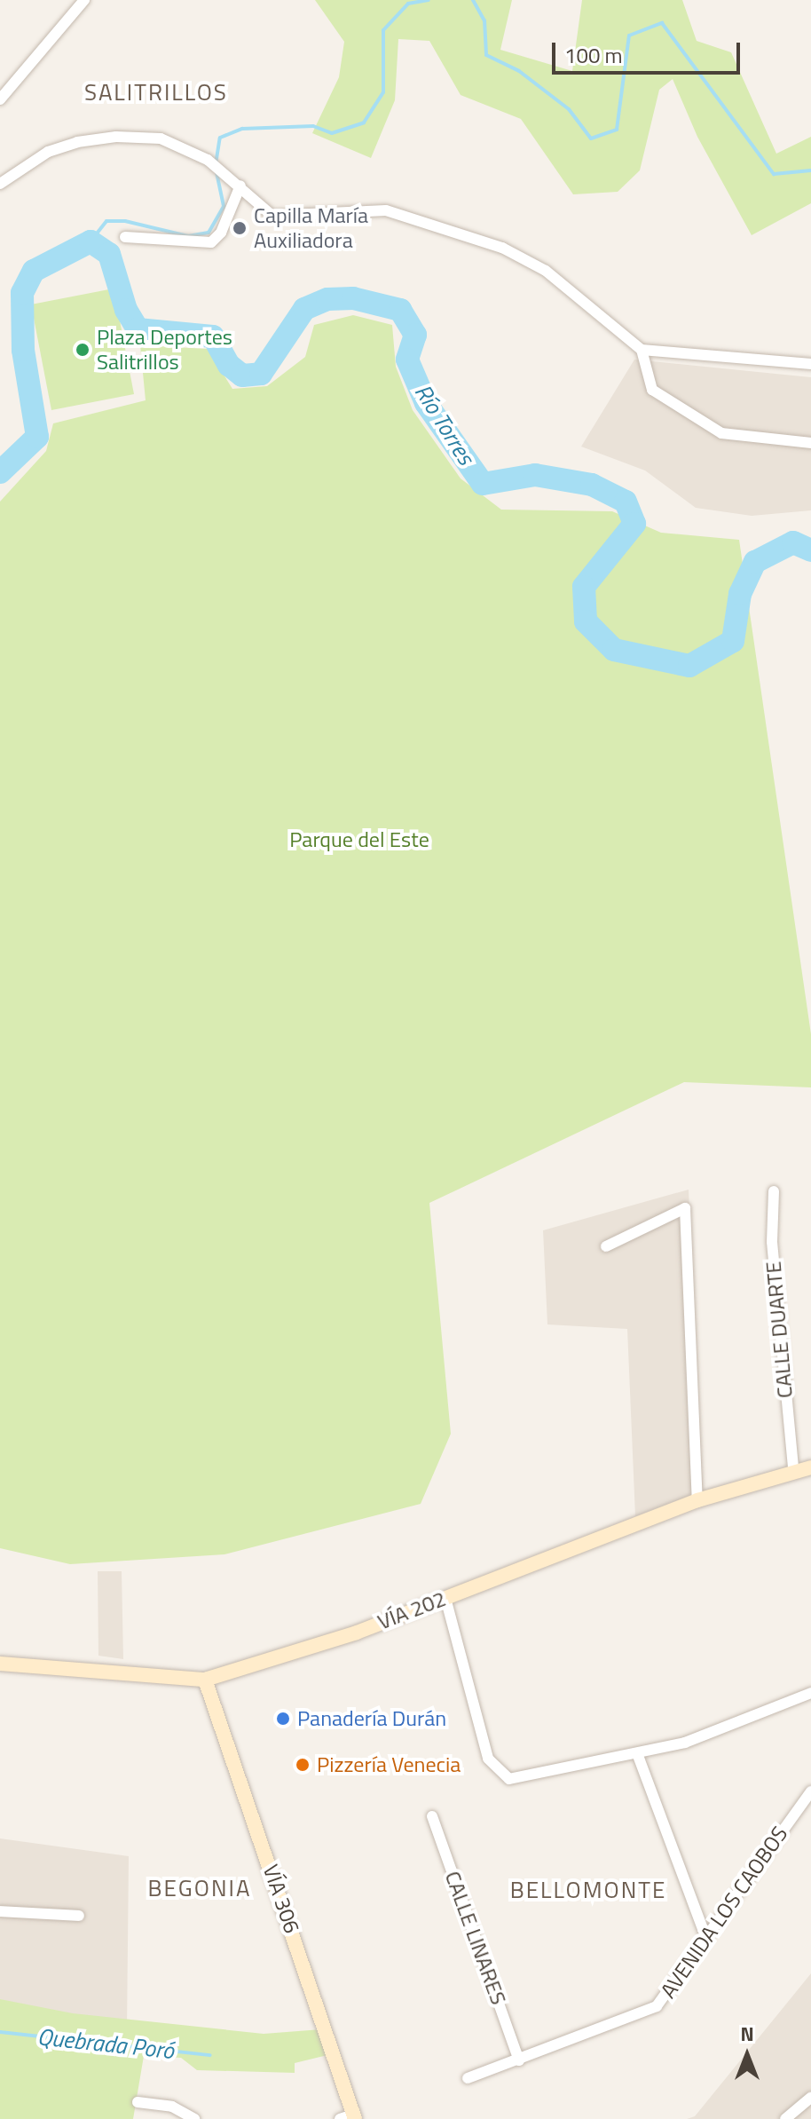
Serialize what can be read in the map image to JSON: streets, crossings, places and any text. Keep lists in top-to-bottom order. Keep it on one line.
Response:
{"streets":{"main road":["VÍA 202","VÍA 306"],"street":["CALLE DUARTE","AVENIDA LOS CAOBOS","CALLE LINARES"]},"crossings":[["CALLE DUARTE","VÍA 202"],["VÍA 202","VÍA 306"],["AVENIDA LOS CAOBOS","CALLE LINARES"]],"districts":["SALITRILLOS","BEGONIA","BELLOMONTE"],"water":["Río Torres","Quebrada Poró"],"parks":["Parque del Este"],"places":["Capilla María Auxiliadora","Plaza Deportes Salitrillos","Panadería Durán","Pizzería Venecia"],"scale_bar":"100 m","north":"top"}
